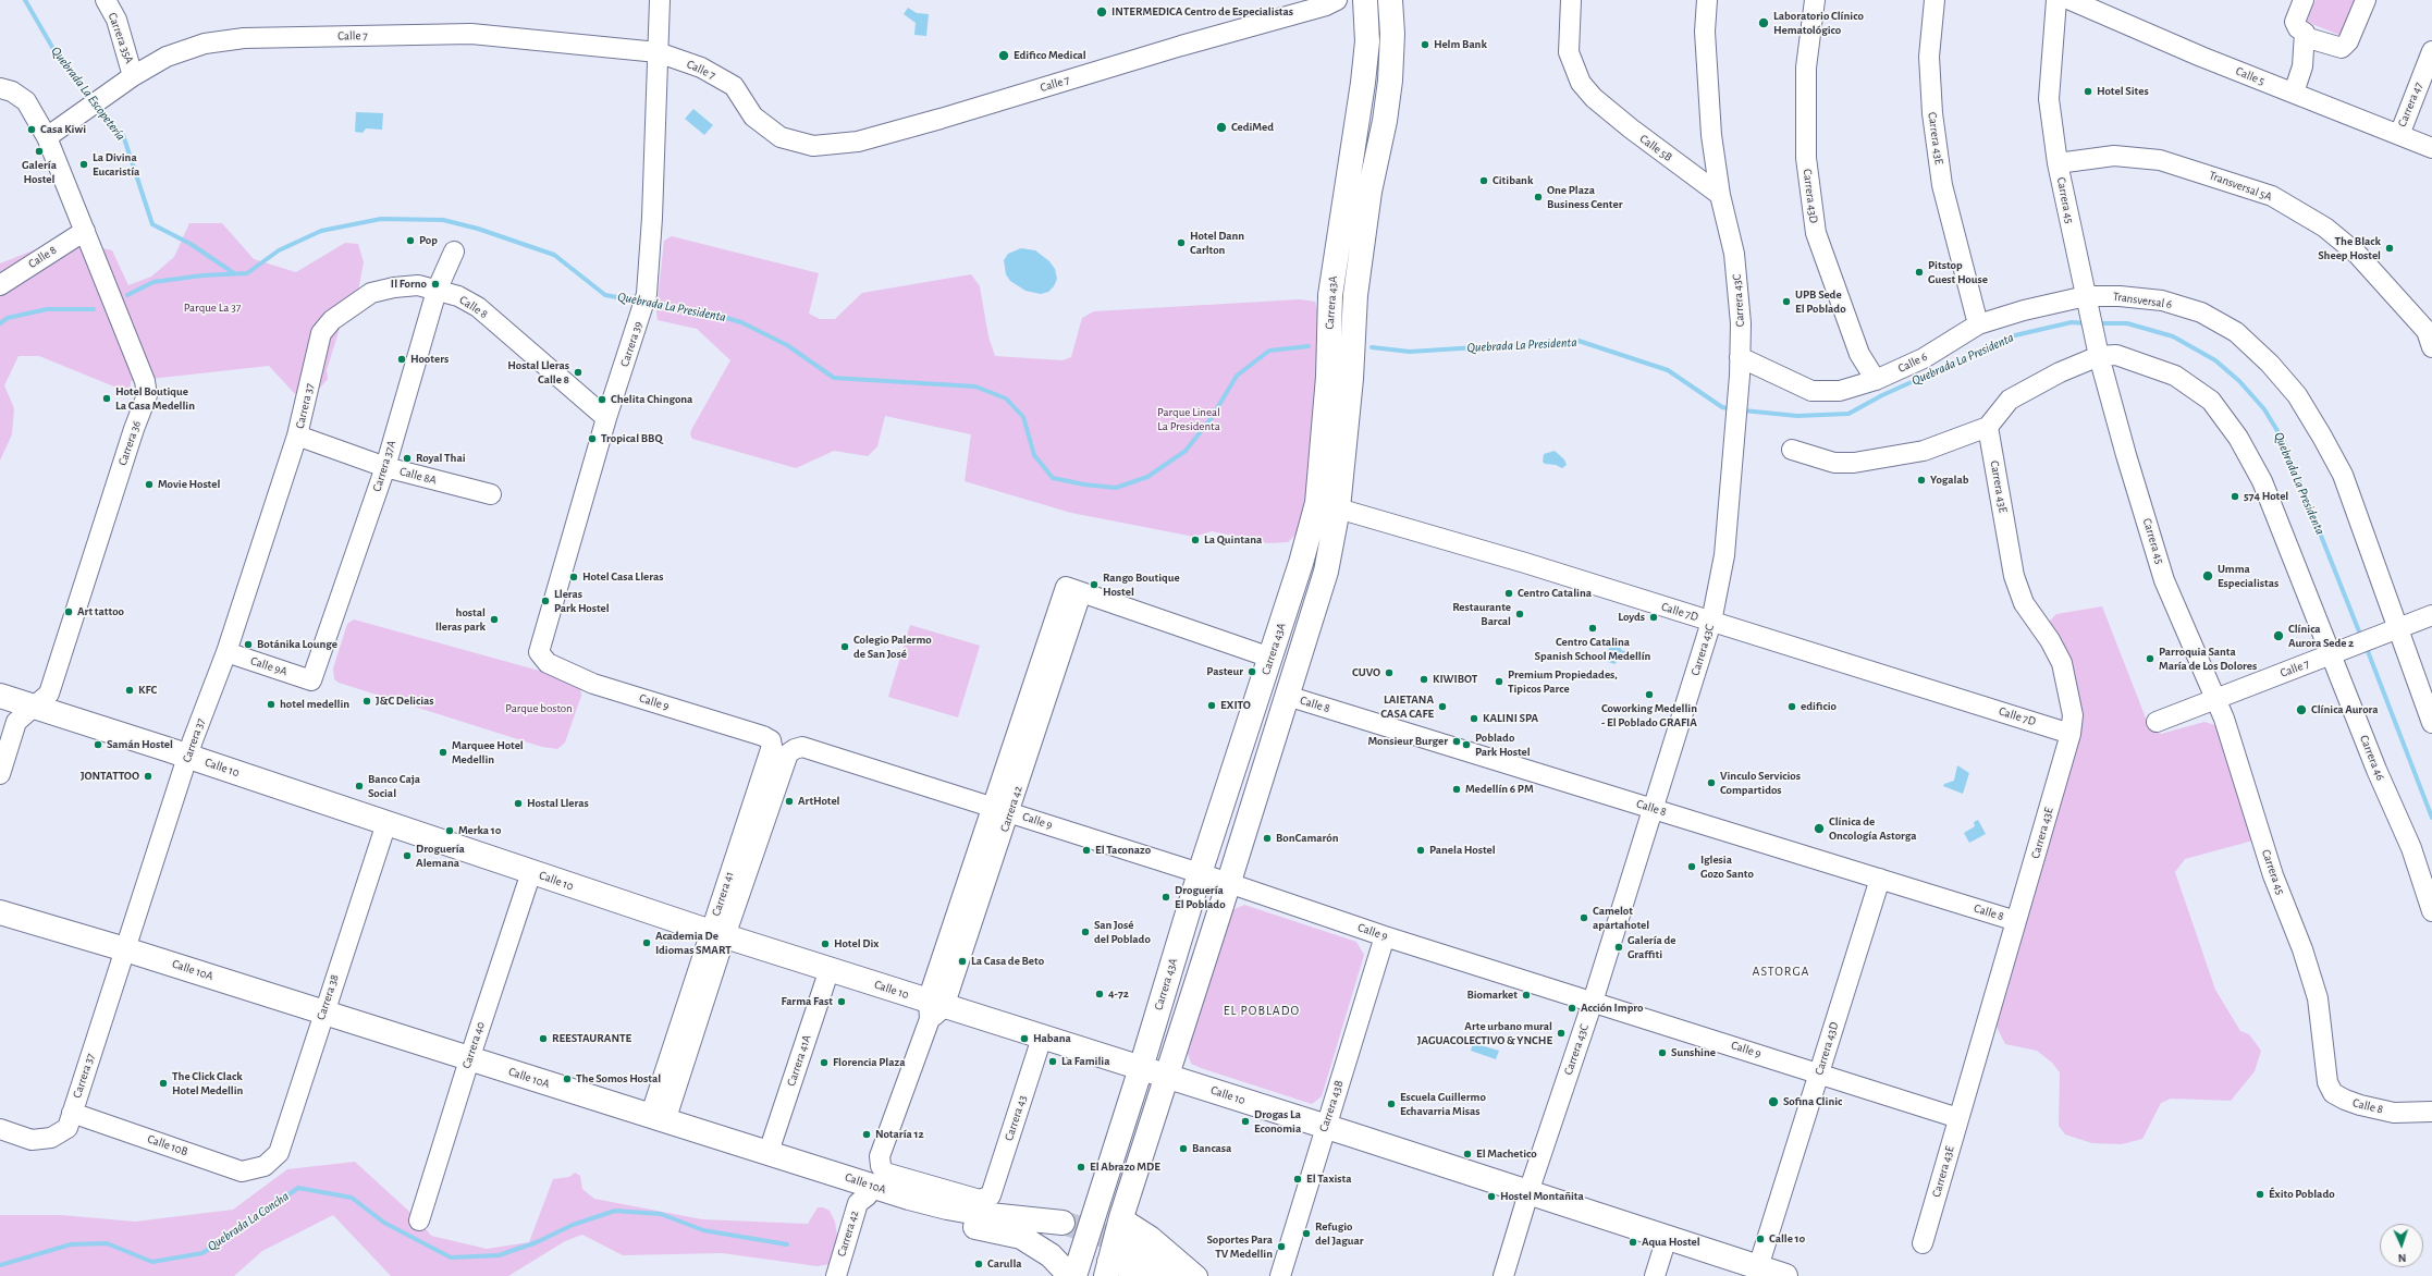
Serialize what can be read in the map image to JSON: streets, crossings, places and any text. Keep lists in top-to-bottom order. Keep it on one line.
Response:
{"streets":{"main road":["Carrera 43A","Calle 10","Calle 10A"],"street":["Calle 7","Carrera 35A","Calle 5","Carrera 47","Carrera 43E","Calle 5B","Transversal 5A","Carrera 43D","Carrera 45","Calle 8","Carrera 43C","Transversal 6","Carrera 39","Calle 6","Carrera 37","Carrera 36","Carrera 37A","Calle 8A","Calle 7D","Calle 9A","Calle 9","Carrera 46","Carrera 42","Carrera 41","Carrera 38","Carrera 40","Carrera 41A","Carrera 43B","Carrera 43","Calle 10B"]},"crossings":[["Calle 7","Carrera 35A"],["Calle 7","Carrera 45"],["Calle 7","Transversal 6"],["Calle 7","Carrera 39"],["Calle 7","Carrera 36"],["Calle 7","Carrera 46"],["Calle 5","Carrera 47"],["Carrera 43E","Calle 8"],["Carrera 43E","Calle 6"],["Carrera 43E","Calle 7D"],["Carrera 43E","Calle 9"],["Calle 5B","Carrera 43C"],["Transversal 5A","Carrera 45"],["Carrera 43D","Calle 8"],["Carrera 43D","Calle 6"],["Carrera 43D","Calle 9"],["Carrera 43D","Calle 10"],["Carrera 45","Calle 8"],["Carrera 45","Transversal 6"],["Carrera 45","Calle 6"],["Carrera 45","Carrera 46"],["Calle 8","Carrera 43C"],["Calle 8","Carrera 43A"],["Calle 8","Carrera 39"],["Calle 8","Carrera 37"],["Calle 8","Carrera 36"],["Calle 8","Carrera 37A"],["Carrera 43C","Calle 6"],["Carrera 43C","Calle 7D"],["Carrera 43C","Calle 9"],["Carrera 43C","Calle 10"],["Transversal 6","Calle 6"],["Carrera 43A","Calle 7D"],["Carrera 43A","Calle 9"],["Carrera 43A","Calle 10"],["Carrera 43A","Carrera 42"],["Carrera 39","Calle 9"],["Carrera 37","Calle 8A"],["Carrera 37","Calle 9A"],["Carrera 37","Calle 10"],["Carrera 37","Calle 10A"],["Carrera 37","Calle 10B"],["Carrera 36","Calle 10"],["Carrera 37A","Calle 8A"],["Carrera 37A","Calle 9A"],["Calle 9","Carrera 42"],["Calle 9","Carrera 41"],["Calle 9","Carrera 43B"],["Calle 10","Carrera 42"],["Calle 10","Carrera 41"],["Calle 10","Carrera 38"],["Calle 10","Carrera 40"],["Calle 10","Carrera 41A"],["Calle 10","Carrera 43B"],["Calle 10","Carrera 43"],["Carrera 42","Calle 10A"],["Carrera 41","Calle 10A"],["Calle 10A","Carrera 38"],["Calle 10A","Carrera 40"],["Calle 10A","Carrera 41A"],["Calle 10A","Carrera 43"],["Carrera 38","Calle 10B"]],"districts":["ASTORGA","EL POBLADO"],"water":["Quebrada La Escopetería","Quebrada La Presidenta","Quebrada La Concha"],"parks":["Parque La 37","Parque Lineal La Presidenta","Parque boston"],"places":["INTERMEDICA Centro de Especialistas","Laboratorio Clínico Hematológico","Helm Bank","Edifico Medical","Hotel Sites","CediMed","Casa Kiwi","Galería Hostel","La Divina Eucaristía","Citibank","One Plaza Business Center","Pop","Hotel Dann Carlton","The Black Sheep Hostel","Pitstop Guest House","Il Forno","UPB Sede El Poblado","Hooters","Hostal Lleras Calle 8","Hotel Boutique La Casa Medellin","Chelita Chingona","Tropical BBQ","Royal Thai","Yogalab","Movie Hostel","574 Hotel","La Quintana","Umma Especialistas","Hotel Casa Lleras","Rango Boutique Hostel","Centro Catalina","Lleras Park Hostel","Art tattoo","Restaurante Barcal","Loyds","hostal lleras park","Centro Catalina Spanish School Medellín","Clínica Aurora Sede 2","Botánika Lounge","Colegio Palermo de San José","Parroquia Santa María de Los Dolores","Pasteur","CUVO","KIWIBOT","Premium Propiedades, Tipicos Parce","KFC","Coworking Medellin - El Poblado GRAFIA","J&C Delicias","hotel medellin","EXITO","LAIETANA CASA CAFE","edificio","Clínica Aurora","KALINI SPA","Monsieur Burger","Samán Hostel","Poblado Park Hostel","Marquee Hotel Medellin","JONTATTOO","Vinculo Servicios Compartidos","Banco Caja Social","Medellín 6 PM","ArtHotel","Hostal Lleras","Clínica de Oncología Astorga","Merka 10","BonCamarón","El Taconazo","Panela Hostel","Droguería Alemana","Iglesia Gozo Santo","Droguería El Poblado","Camelot apartahotel","San José del Poblado","Academia De Idiomas SMART","Hotel Dix","Galería de Graffiti","La Casa de Beto","4-72","Biomarket","Farma Fast","Acción Impro","Arte urbano mural JAGUACOLECTIVO & YNCHE","REESTAURANTE","Habana","Sunshine","La Familia","Florencia Plaza","The Somos Hostal","The Click Clack Hotel Medellin","Sofina Clinic","Escuela Guillermo Echavarria Misas","Drogas La Economia","Notaría 12","Bancasa","El Machetico","El Abrazo MDE","El Taxista","Éxito Poblado","Hostel Montañita","Refugio del Jaguar","Calle 10","Aqua Hostel","Soportes Para TV Medellin","Carulla"],"north":"bottom"}
